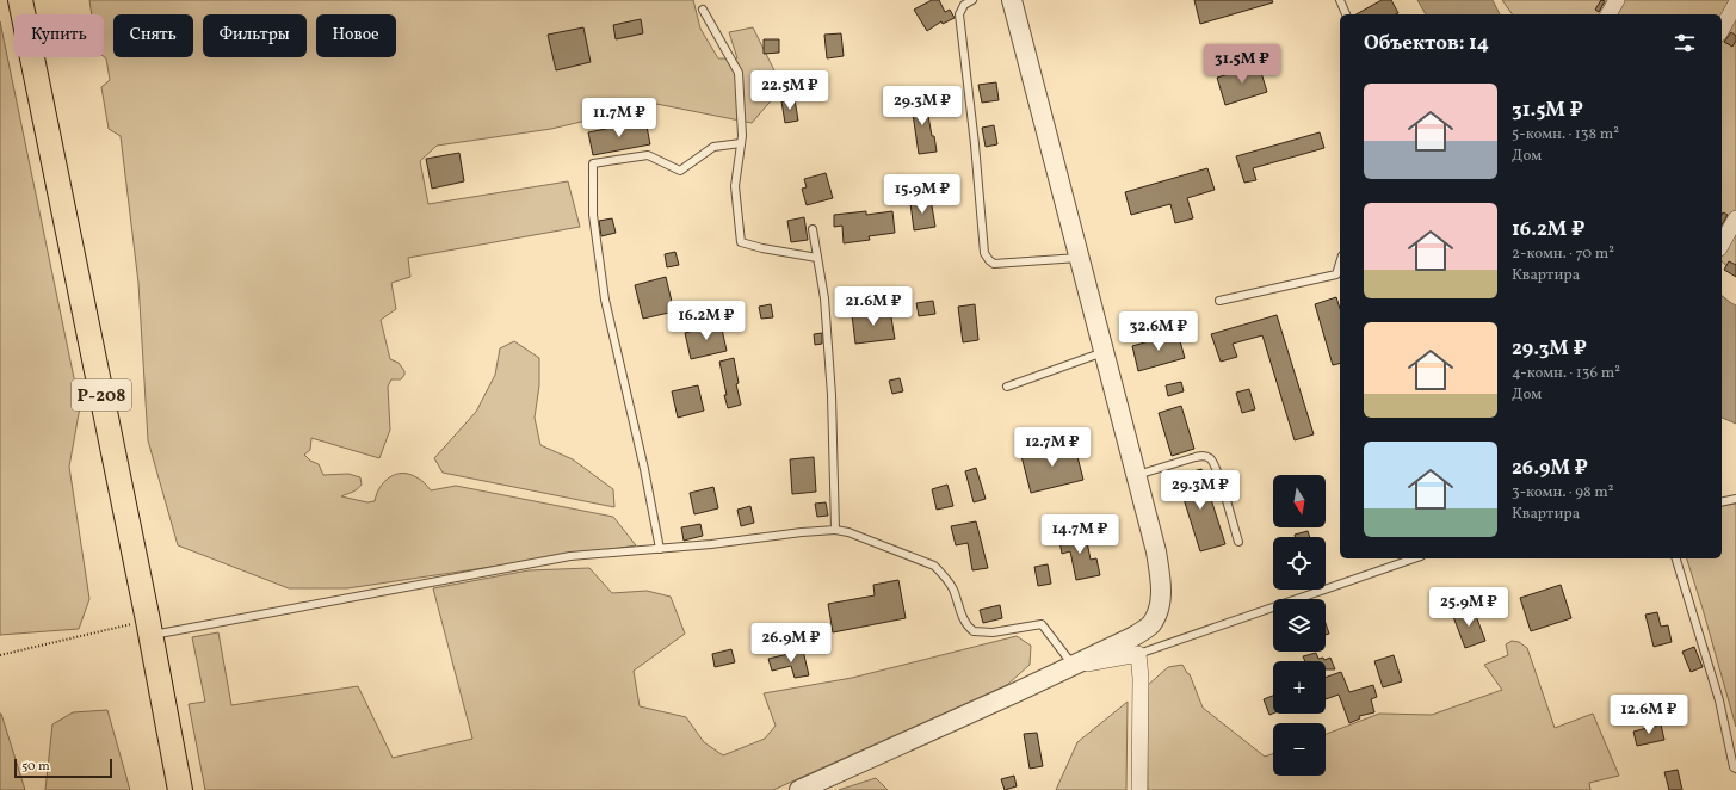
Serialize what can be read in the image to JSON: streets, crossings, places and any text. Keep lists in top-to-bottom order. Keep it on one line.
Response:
{"streets":{"main road":["Р-208"]},"scale_bar":"50 m","north":"bottom","page":{"chip":["Купить","Снять","Фильтры","Новое"],"heading":"Объектов: 14","price":["31.5M ₽","22.5M ₽","29.3M ₽","11.7M ₽","15.9M ₽","21.6M ₽","16.2M ₽","32.6M ₽","12.7M ₽","29.3M ₽","14.7M ₽","25.9M ₽","26.9M ₽","12.6M ₽"],"list":[{"name":"31.5M ₽","note":"5-комн. · 138 m² · Дом"},{"name":"16.2M ₽","note":"2-комн. · 70 m² · Квартира"},{"name":"29.3M ₽","note":"4-комн. · 136 m² · Дом"},{"name":"26.9M ₽","note":"3-комн. · 98 m² · Квартира"}],"map_buttons":["+","−"],"scale":"50 m"}}
